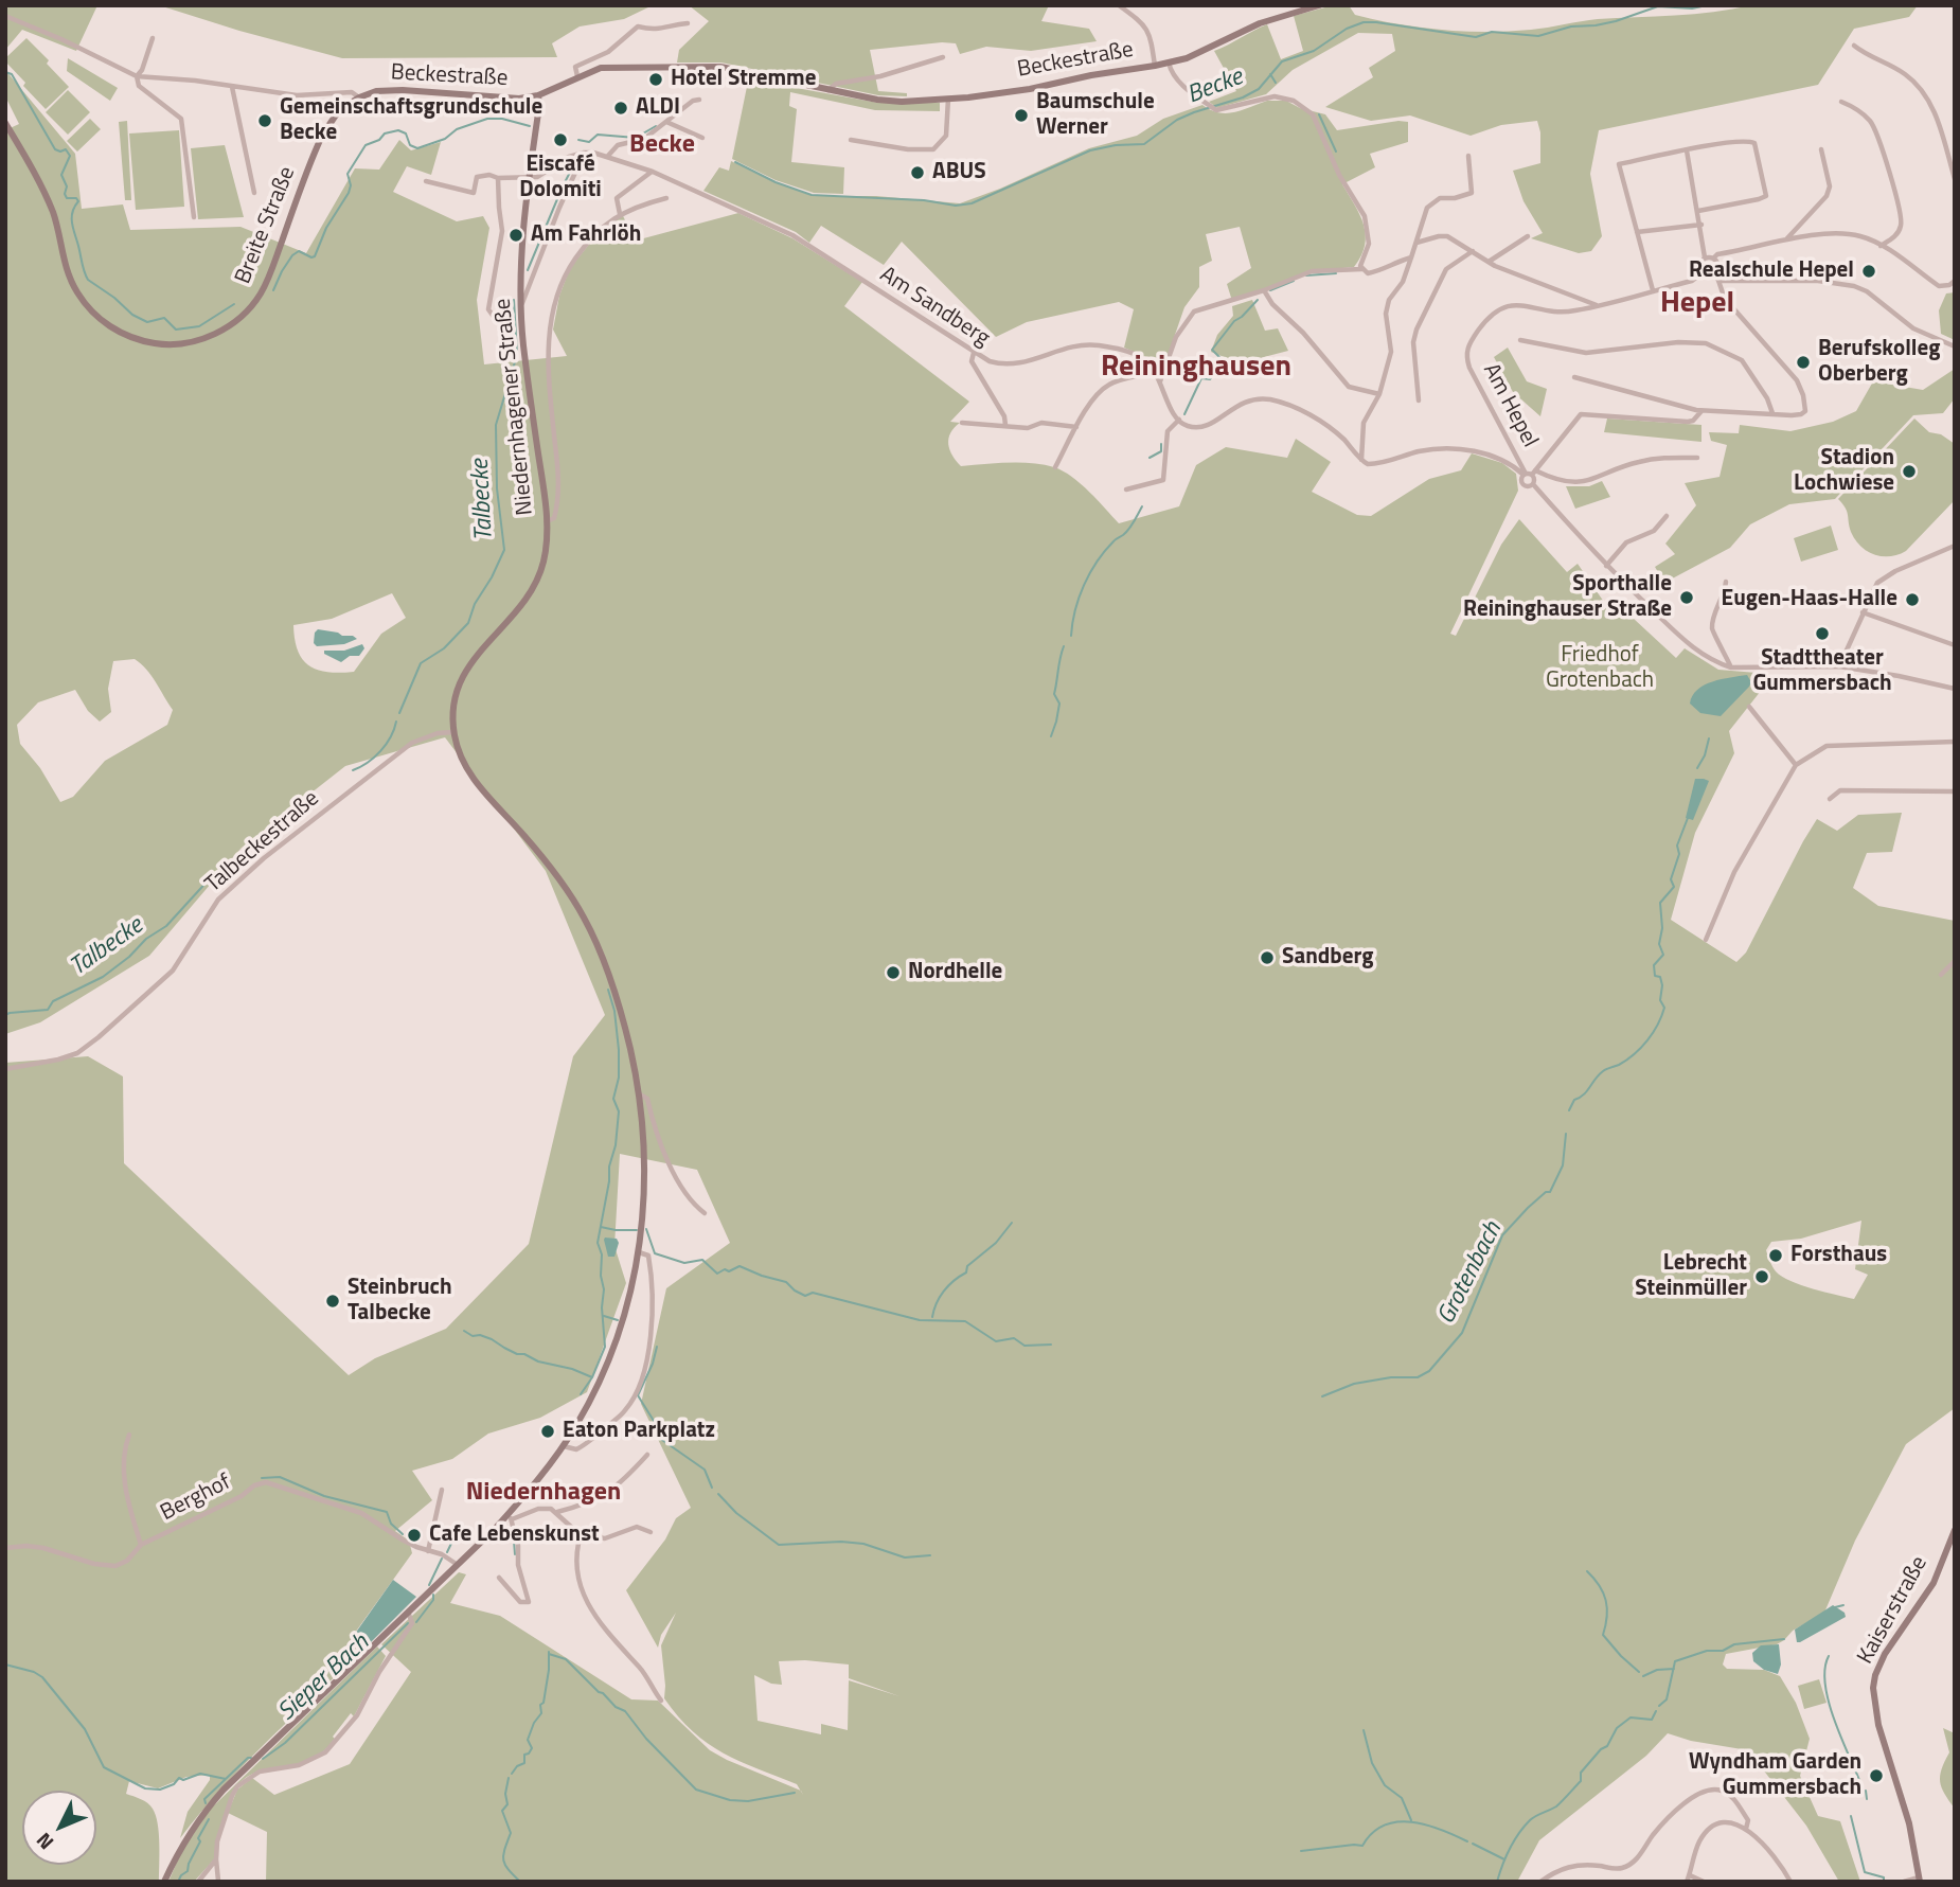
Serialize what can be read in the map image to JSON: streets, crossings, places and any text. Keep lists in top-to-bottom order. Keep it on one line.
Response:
{"streets":{"main road":["Beckestraße","Breite Straße","Niedernhagener Straße","Kaiserstraße"],"street":["Am Sandberg","Am Hepel","Talbeckestraße","Berghof"]},"crossings":[["Beckestraße","Breite Straße"],["Beckestraße","Niedernhagener Straße"],["Niedernhagener Straße","Talbeckestraße"]],"districts":["Becke","Hepel","Reininghausen","Niedernhagen"],"water":["Becke","Talbecke","Grotenbach","Sieper Bach"],"parks":["Friedhof Grotenbach"],"places":["Hotel Stremme","ALDI","Baumschule Werner","Gemeinschaftsgrundschule Becke","Eiscafé Dolomiti","ABUS","Am Fahrlöh","Realschule Hepel","Berufskolleg Oberberg","Stadion Lochwiese","Sporthalle Reininghauser Straße","Eugen-Haas-Halle","Stadttheater Gummersbach","Sandberg","Nordhelle","Forsthaus","Lebrecht Steinmüller","Steinbruch Talbecke","Eaton Parkplatz","Cafe Lebenskunst","Wyndham Garden Gummersbach"],"north":"bottom left"}
